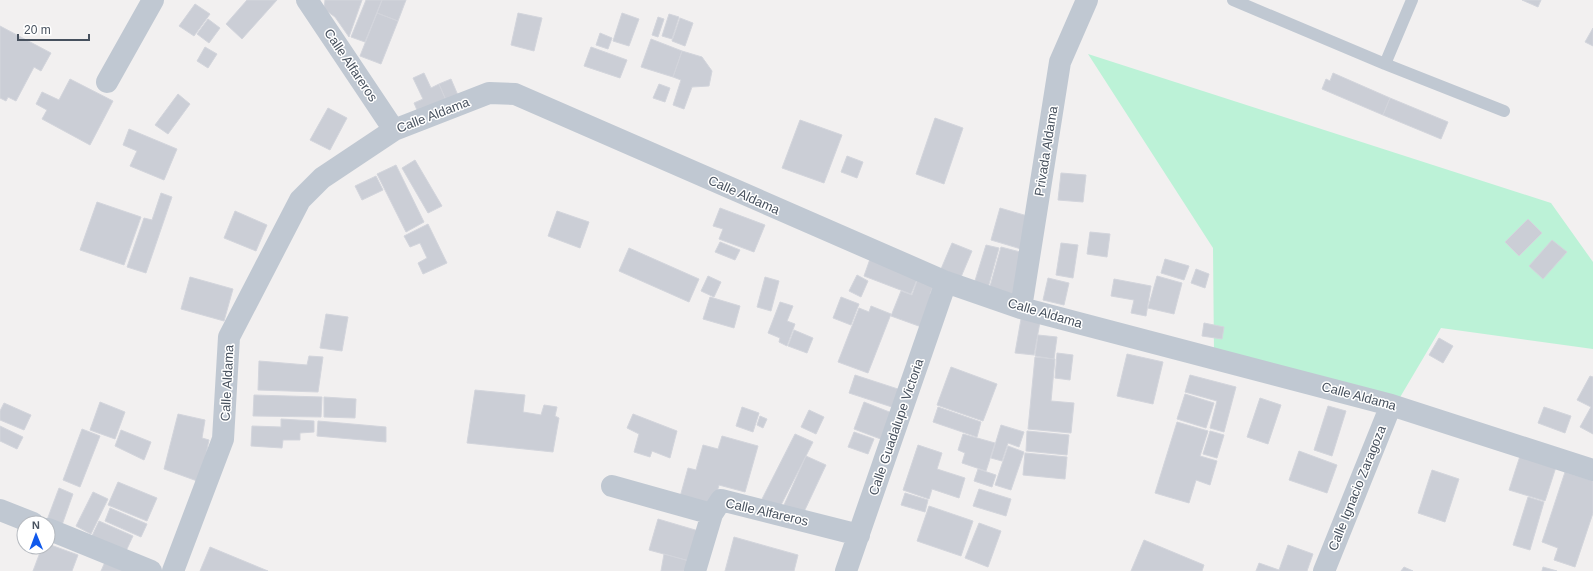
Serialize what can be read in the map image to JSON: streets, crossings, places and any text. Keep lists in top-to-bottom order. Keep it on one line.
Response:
{"streets":{"street":["Calle Alfareros","Calle Aldama","Privada Aldama","Calle Guadalupe Victoria","Calle Ignacio Zaragoza"]},"crossings":[["Calle Alfareros","Calle Aldama"],["Calle Alfareros","Calle Guadalupe Victoria"],["Calle Aldama","Privada Aldama"],["Calle Aldama","Calle Guadalupe Victoria"],["Calle Aldama","Calle Ignacio Zaragoza"]],"scale_bar":"20 m","north":"top"}
